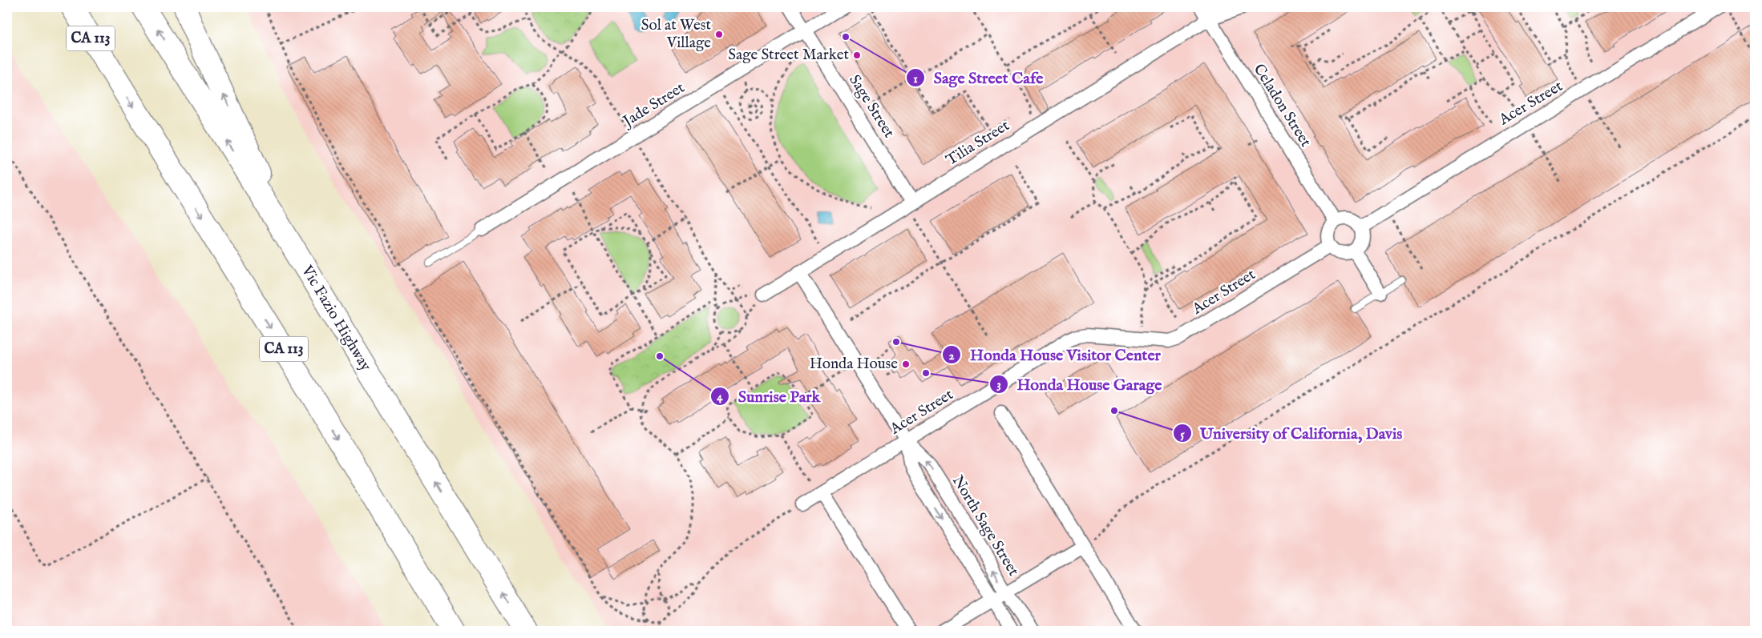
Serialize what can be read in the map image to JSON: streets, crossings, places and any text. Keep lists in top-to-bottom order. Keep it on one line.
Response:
{"streets":{"highway":["CA 113","Vic Fazio Highway"],"street":["Acer Street","Jade Street","Celadon Street","Sage Street","Tilia Street","North Sage Street"]},"crossings":[["Acer Street","Celadon Street"],["Acer Street","North Sage Street"],["Jade Street","Sage Street"],["Celadon Street","Tilia Street"],["Sage Street","Tilia Street"],["Tilia Street","North Sage Street"]],"places":["Sol at West Village","Sage Street Cafe","Sage Street Market","Honda House Visitor Center","Sunrise Park","Honda House","Honda House Garage","University of California, Davis"]}
